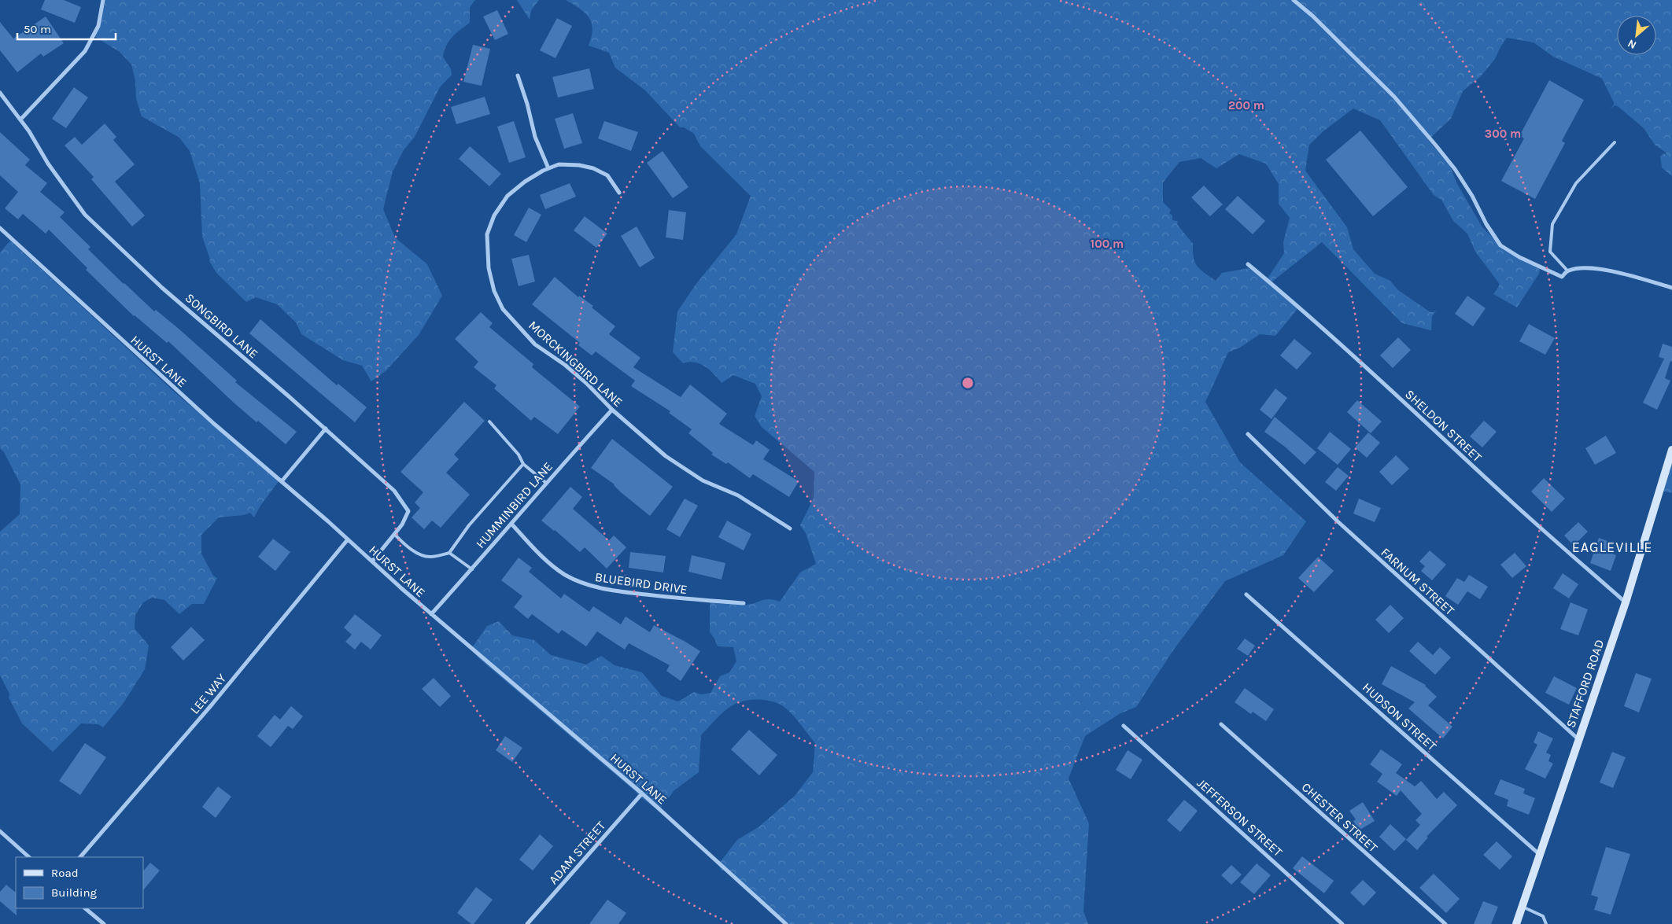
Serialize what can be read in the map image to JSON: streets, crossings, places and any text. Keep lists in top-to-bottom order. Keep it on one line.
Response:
{"streets":{"main road":["STAFFORD ROAD"],"street":["SONGBIRD LANE","HURST LANE","MORCKINGBIRD LANE","SHELDON STREET","HUMMINBIRD LANE","FARNUM STREET","BLUEBIRD DRIVE","LEE WAY","HUDSON STREET","JEFFERSON STREET","CHESTER STREET","ADAM STREET"]},"crossings":[["SONGBIRD LANE","HURST LANE"],["HURST LANE","HUMMINBIRD LANE"],["HURST LANE","LEE WAY"],["HURST LANE","ADAM STREET"],["MORCKINGBIRD LANE","HUMMINBIRD LANE"],["SHELDON STREET","STAFFORD ROAD"],["HUMMINBIRD LANE","BLUEBIRD DRIVE"],["FARNUM STREET","STAFFORD ROAD"],["STAFFORD ROAD","HUDSON STREET"]],"districts":["EAGLEVILLE"],"legend":["Road","Building"],"scale_bar":"50 m","north":"bottom left","rings":["200 m","300 m","100 m"]}
